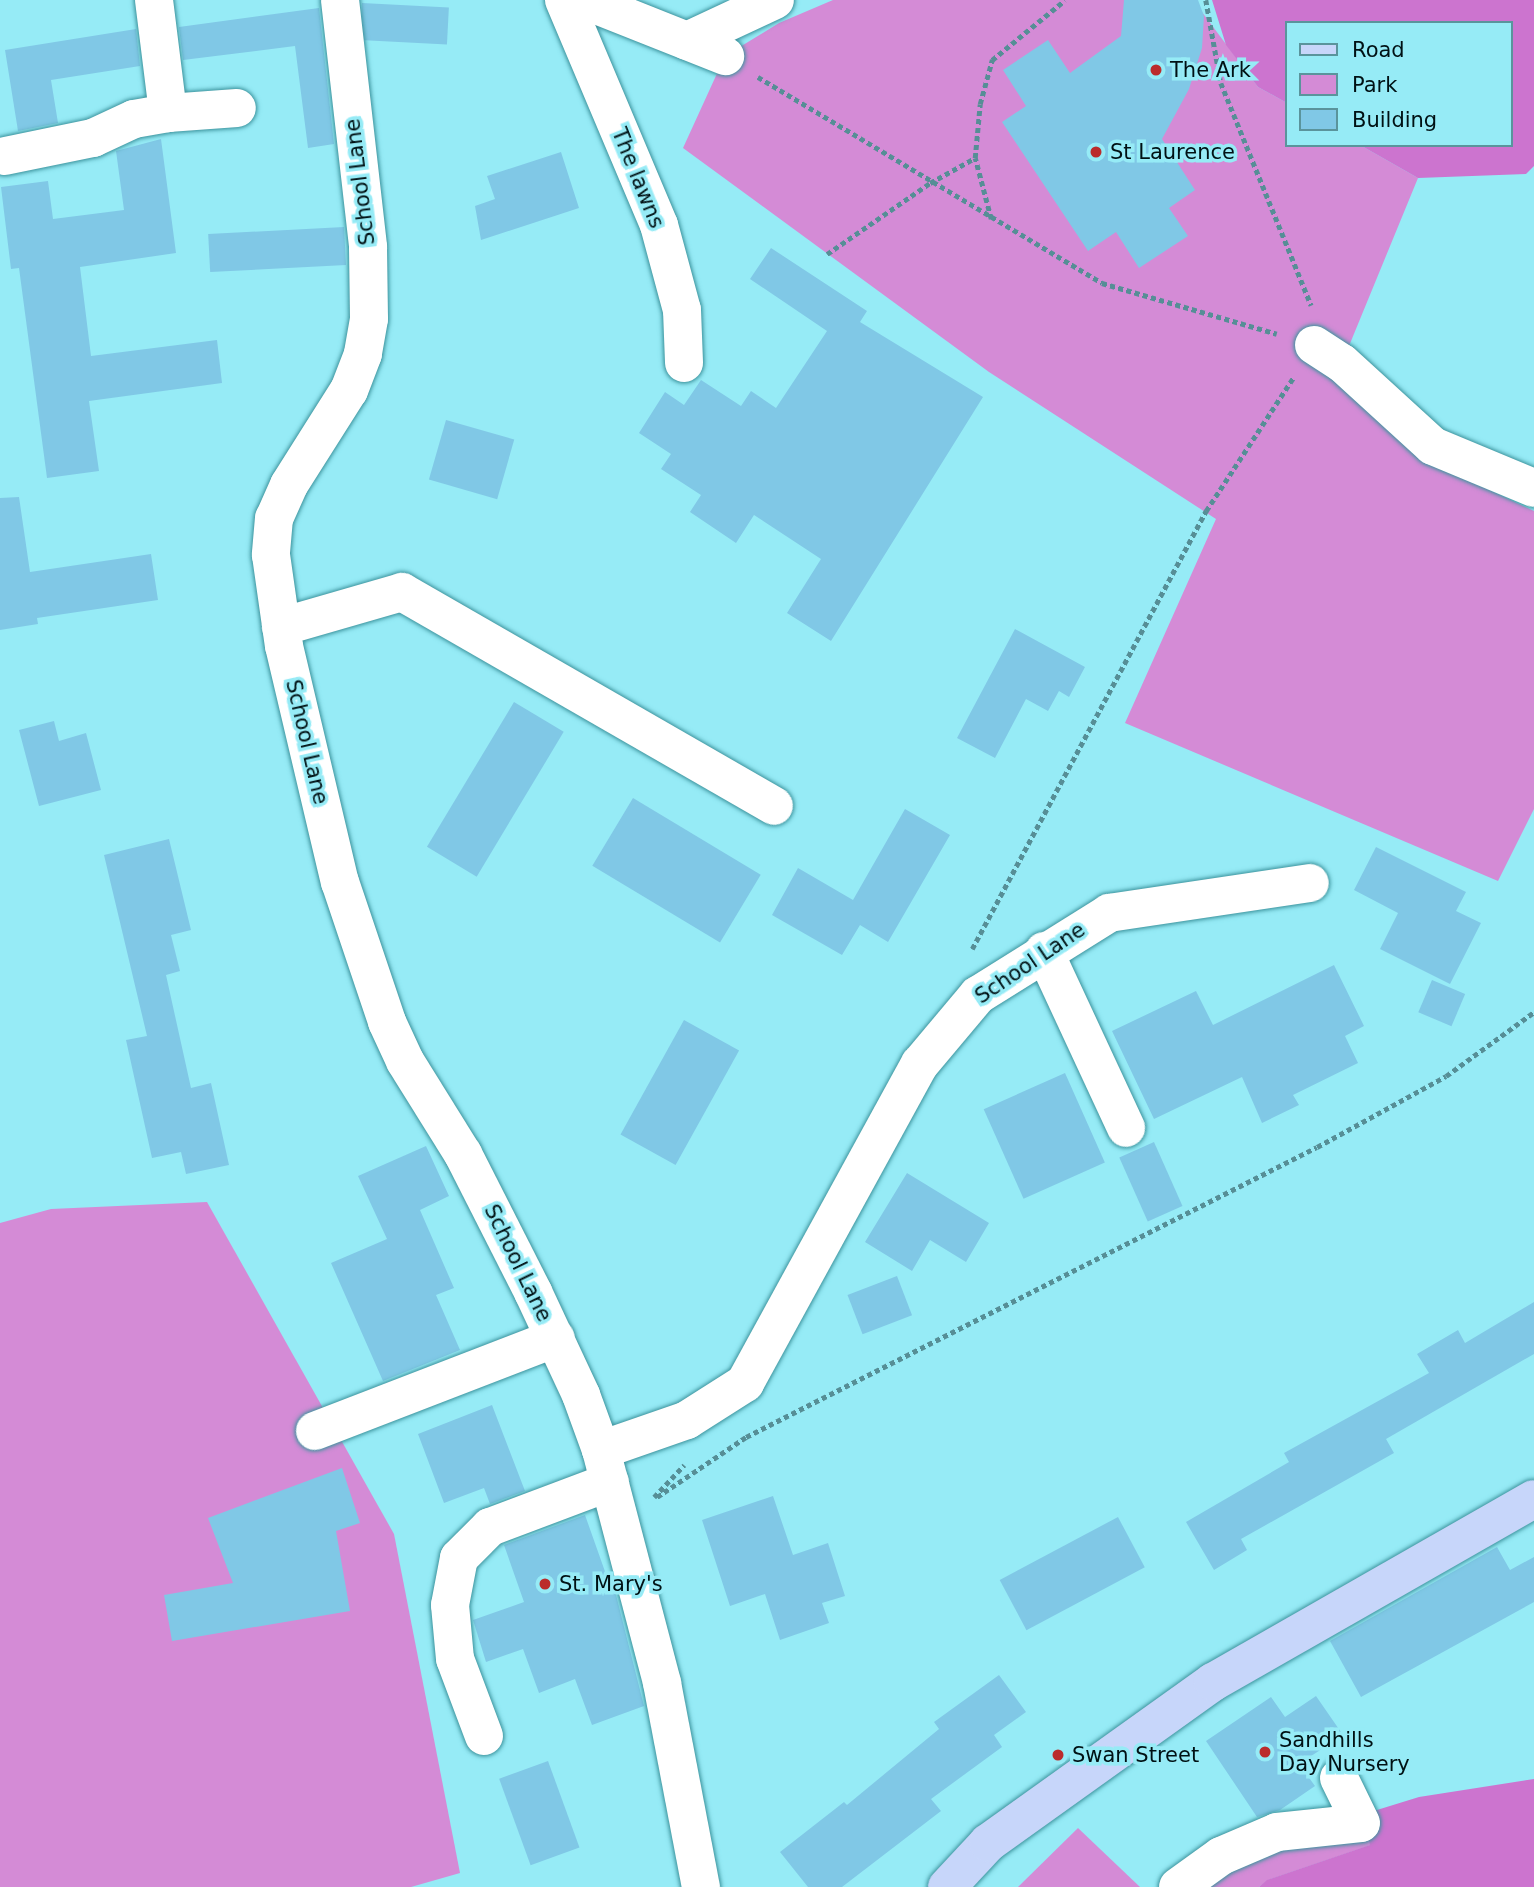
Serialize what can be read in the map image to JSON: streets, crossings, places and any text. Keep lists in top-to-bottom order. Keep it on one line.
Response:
{"streets":{"street":["The lawns","School Lane"]},"places":["The Ark","St Laurence","St. Mary's","Sandhills Day Nursery","Swan Street"],"legend":["Road","Park","Building"]}
